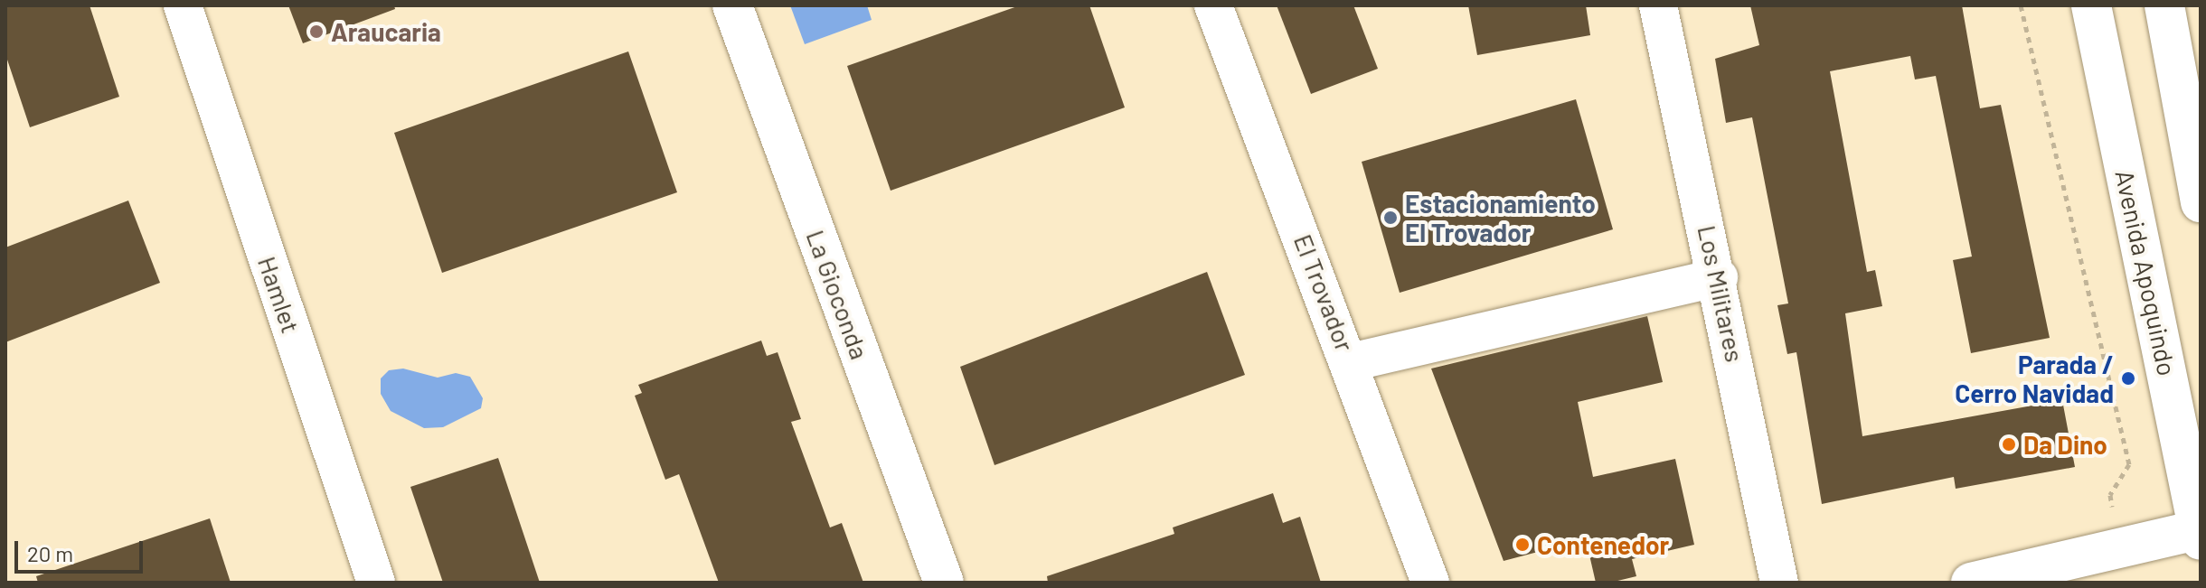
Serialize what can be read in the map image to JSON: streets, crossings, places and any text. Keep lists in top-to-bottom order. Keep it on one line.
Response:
{"streets":{"street":["Avenida Apoquindo","El Trovador","Los Militares","Hamlet","La Gioconda"]},"places":["Araucaria","Estacionamiento El Trovador","Parada / Cerro Navidad","Da Dino","Contenedor"],"scale_bar":"20 m"}
